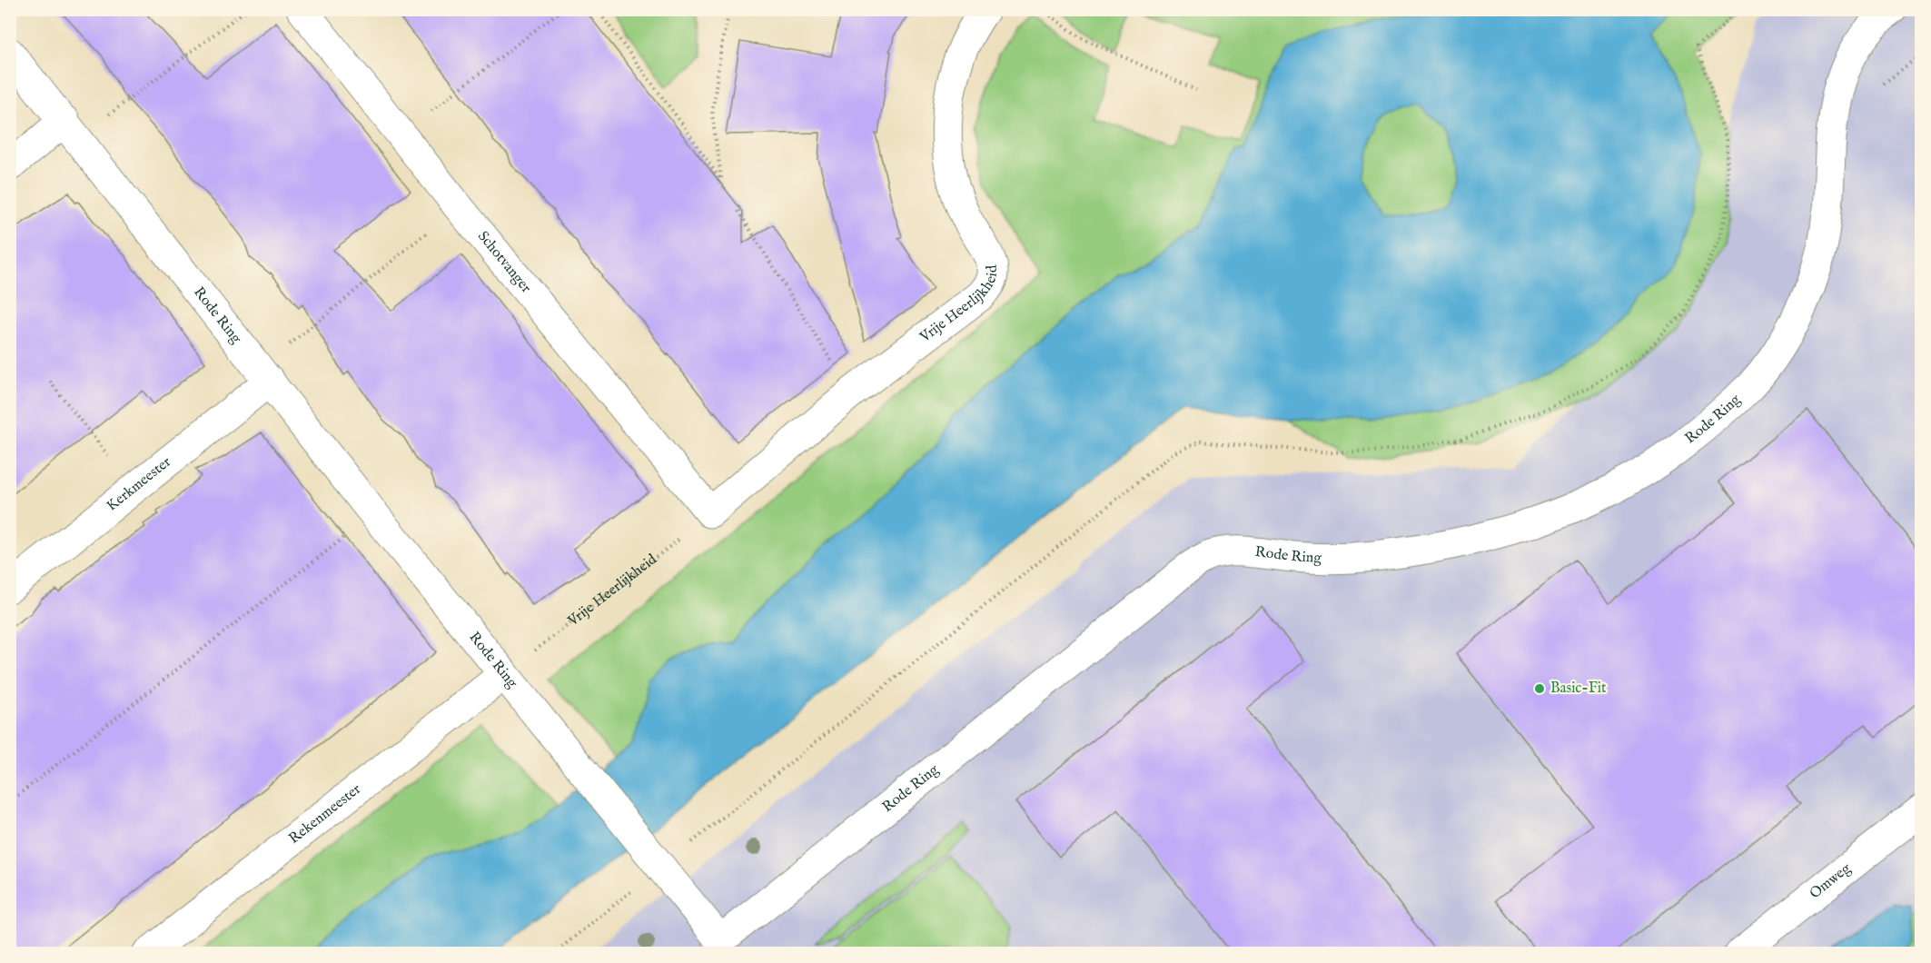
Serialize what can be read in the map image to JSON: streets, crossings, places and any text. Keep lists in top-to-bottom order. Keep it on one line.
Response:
{"streets":{"street":["Schotvanger","Vrije Heerlijkheid","Rode Ring","Kerkmeester","Rekenmeester","Omweg"]},"crossings":[["Schotvanger","Vrije Heerlijkheid"],["Rode Ring","Kerkmeester"],["Rode Ring","Rekenmeester"]],"places":["Basic-Fit"]}
